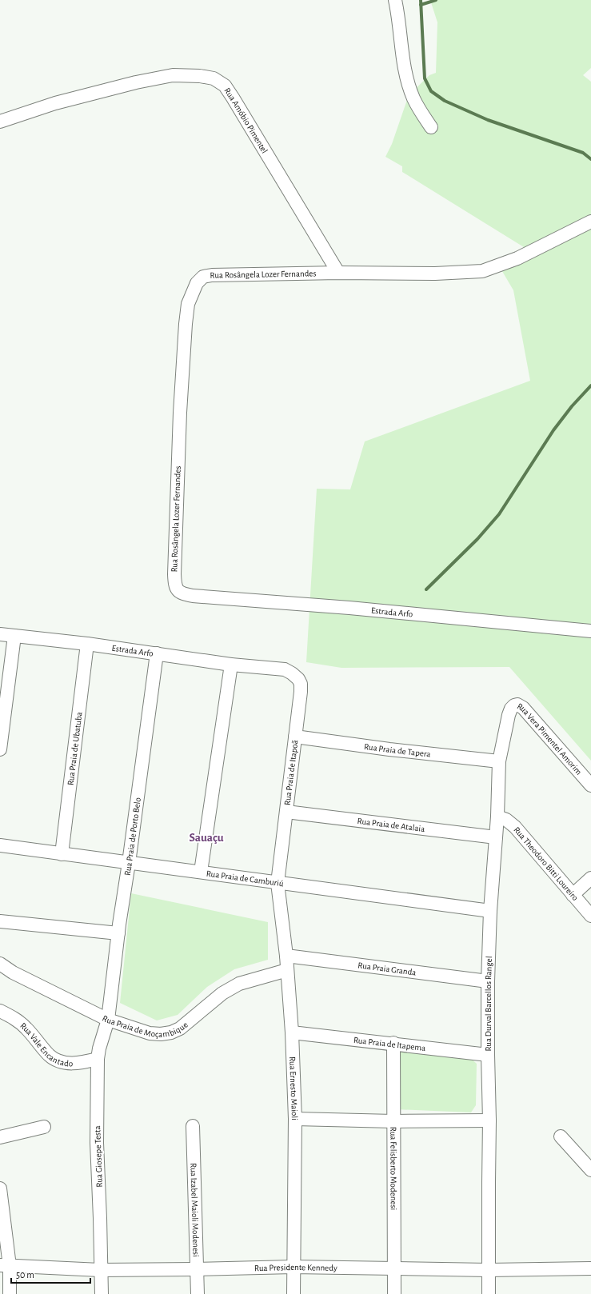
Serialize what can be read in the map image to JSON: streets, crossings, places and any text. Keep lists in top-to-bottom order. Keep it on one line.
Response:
{"streets":{"street":["Rua Amóbio Pimentel","Rua Rosângela Lozer Fernandes","Estrada Arfo","Rua Vera Pimentel Amorim","Rua Praia de Ubatuba","Rua Praia de Tapera","Rua Praia de Itapoã","Rua Praia de Atalaia","Rua Praia de Porto Belo","Rua Theodoro Bitti Loureiro","Rua Praia de Camburiú","Rua Praia Granda","Rua Durval Barcellos Rangel","Rua Praia de Moçambique","Rua Vale Encantado","Rua Praia de Itapema","Rua Ernesto Maioli","Rua Giosepe Testa","Rua Felisberto Modenesi","Rua Izabel Maioli Modenesi","Rua Presidente Kennedy"]},"crossings":[["Rua Amóbio Pimentel","Rua Rosângela Lozer Fernandes"],["Rua Rosângela Lozer Fernandes","Estrada Arfo"],["Estrada Arfo","Rua Praia de Ubatuba"],["Estrada Arfo","Rua Praia de Itapoã"],["Estrada Arfo","Rua Praia de Porto Belo"],["Rua Vera Pimentel Amorim","Rua Durval Barcellos Rangel"],["Rua Praia de Ubatuba","Rua Praia de Camburiú"],["Rua Praia de Tapera","Rua Praia de Itapoã"],["Rua Praia de Tapera","Rua Durval Barcellos Rangel"],["Rua Praia de Itapoã","Rua Praia de Atalaia"],["Rua Praia de Itapoã","Rua Praia de Camburiú"],["Rua Praia de Itapoã","Rua Ernesto Maioli"],["Rua Praia de Atalaia","Rua Durval Barcellos Rangel"],["Rua Praia de Porto Belo","Rua Praia de Camburiú"],["Rua Praia de Porto Belo","Rua Praia de Moçambique"],["Rua Praia de Porto Belo","Rua Giosepe Testa"],["Rua Theodoro Bitti Loureiro","Rua Durval Barcellos Rangel"],["Rua Praia de Camburiú","Rua Durval Barcellos Rangel"],["Rua Praia de Camburiú","Rua Ernesto Maioli"],["Rua Praia Granda","Rua Durval Barcellos Rangel"],["Rua Praia Granda","Rua Ernesto Maioli"],["Rua Durval Barcellos Rangel","Rua Praia de Itapema"],["Rua Durval Barcellos Rangel","Rua Presidente Kennedy"],["Rua Praia de Moçambique","Rua Ernesto Maioli"],["Rua Praia de Moçambique","Rua Giosepe Testa"],["Rua Vale Encantado","Rua Giosepe Testa"],["Rua Praia de Itapema","Rua Ernesto Maioli"],["Rua Praia de Itapema","Rua Felisberto Modenesi"],["Rua Ernesto Maioli","Rua Presidente Kennedy"],["Rua Giosepe Testa","Rua Presidente Kennedy"],["Rua Felisberto Modenesi","Rua Presidente Kennedy"],["Rua Izabel Maioli Modenesi","Rua Presidente Kennedy"]],"districts":["Sauaçu"],"scale_bar":"50 m"}
